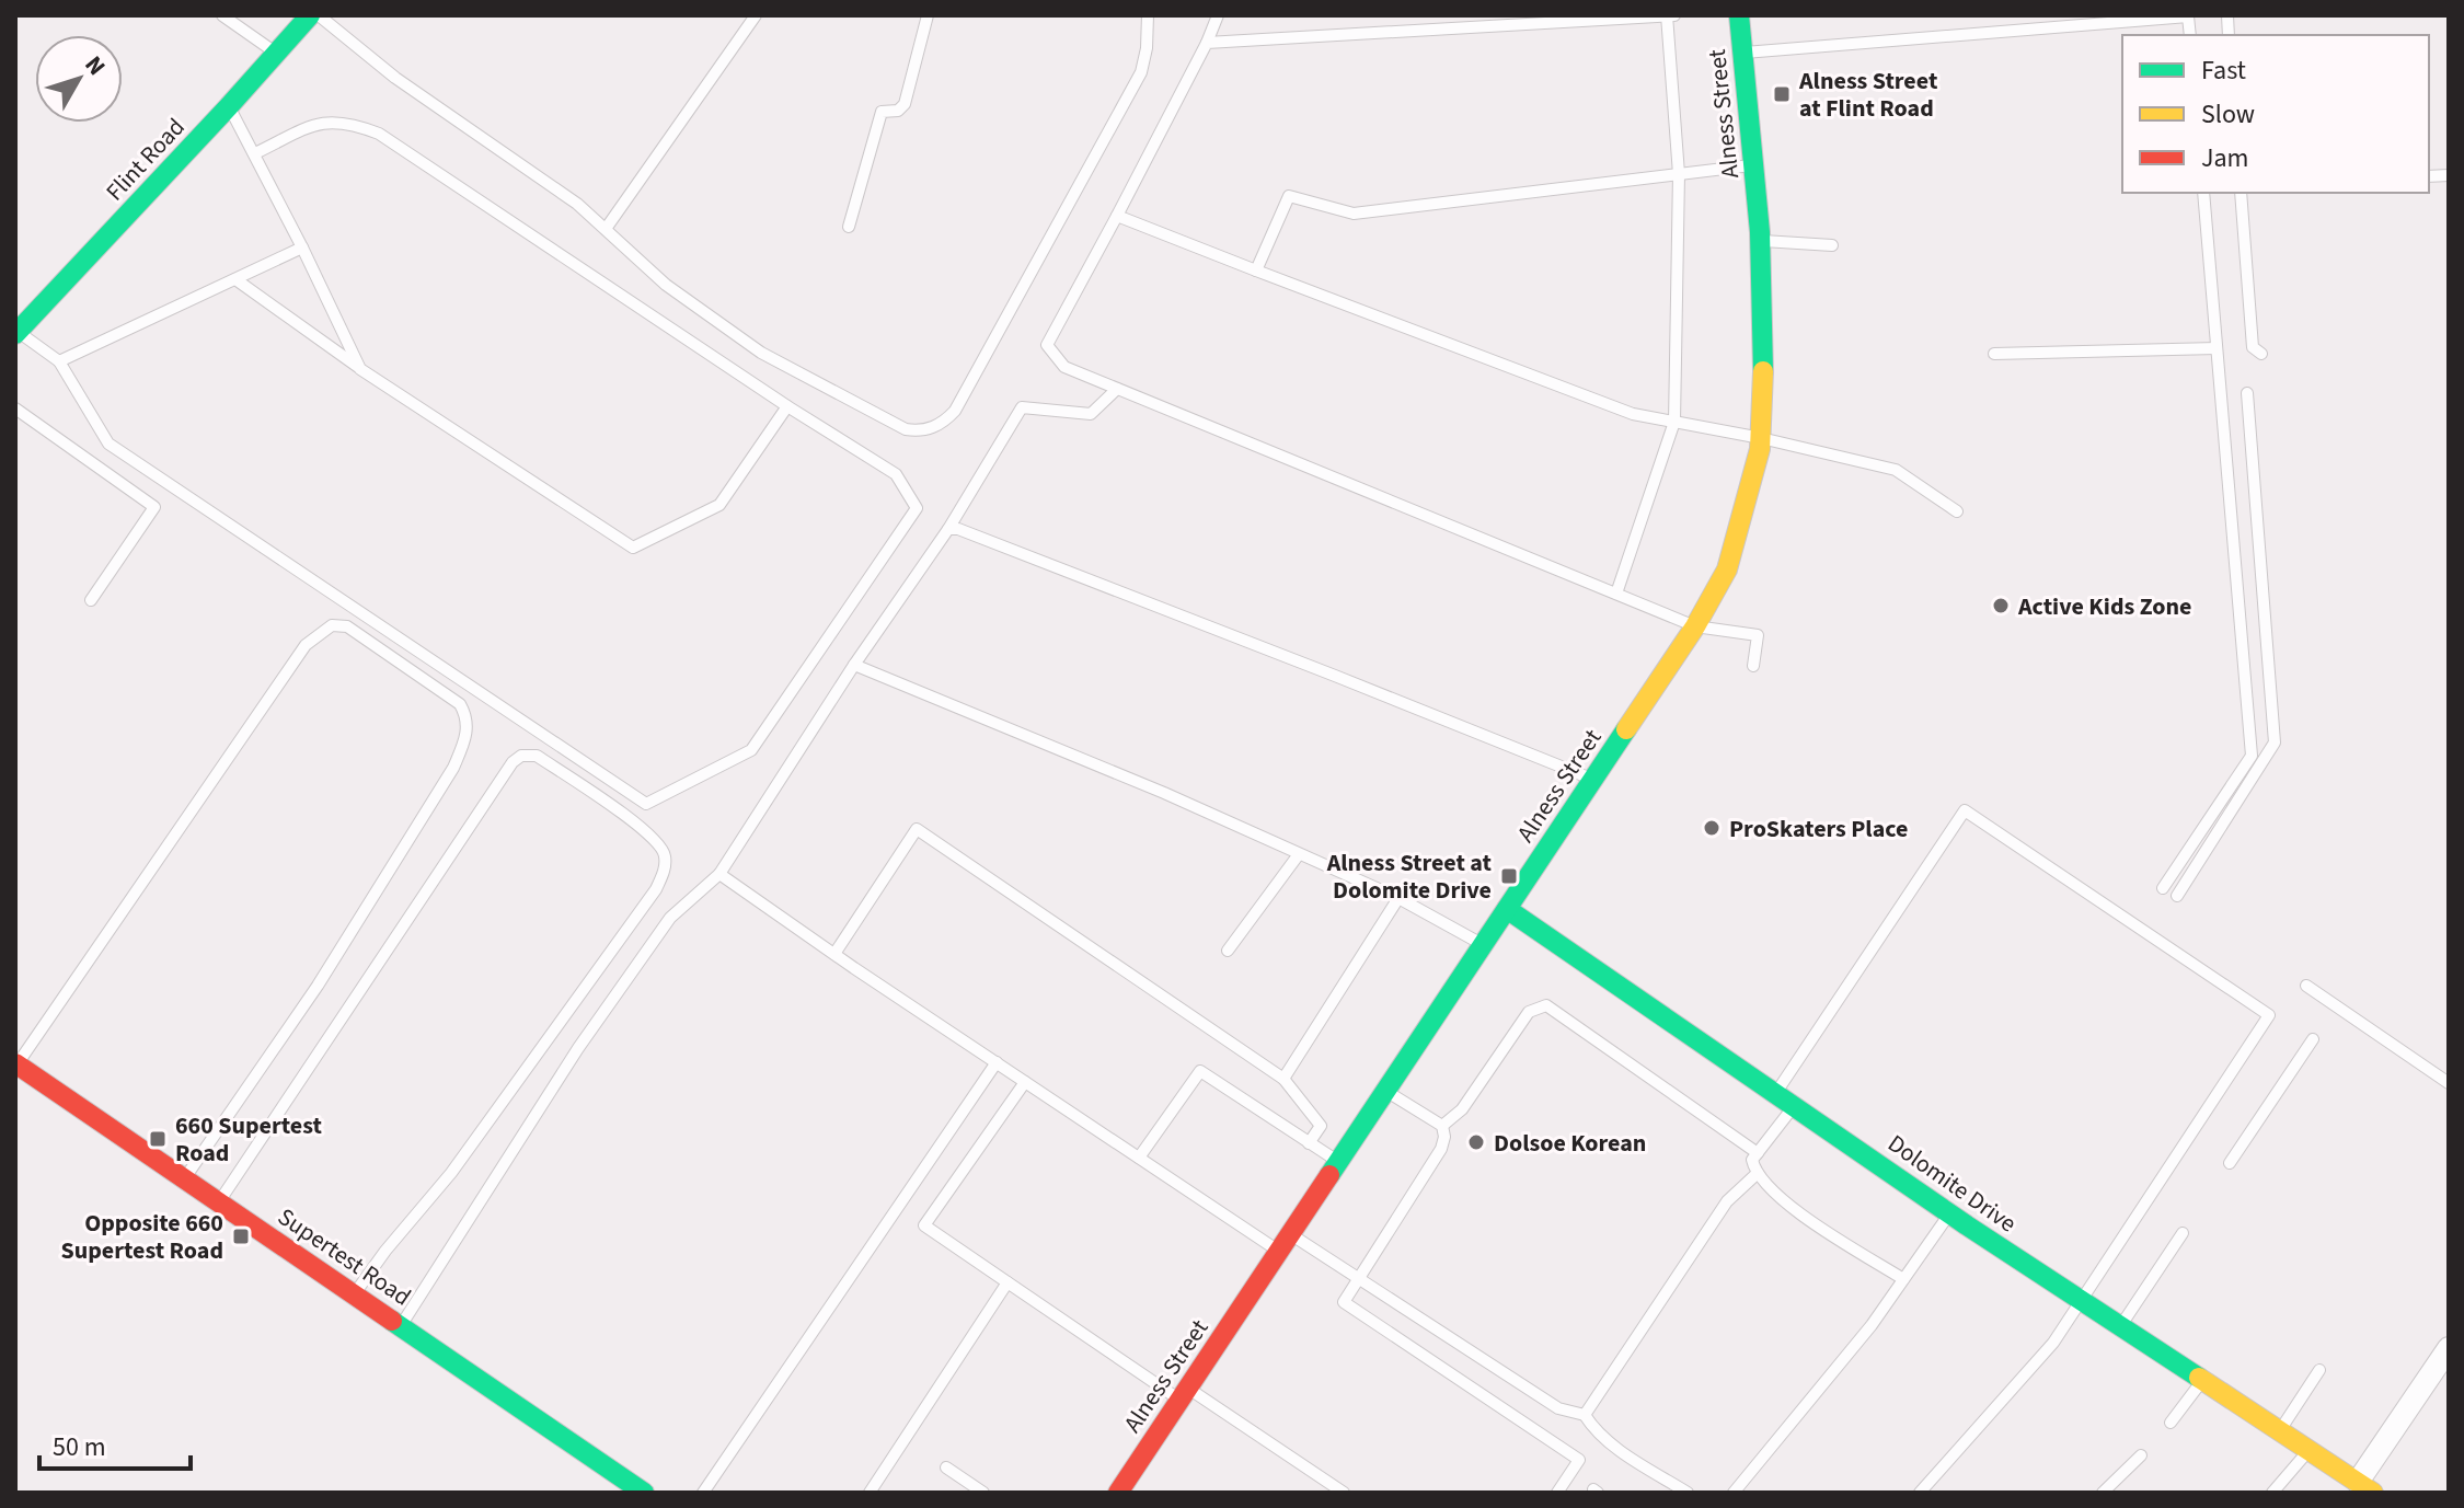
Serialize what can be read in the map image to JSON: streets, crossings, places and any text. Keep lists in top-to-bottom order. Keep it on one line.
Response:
{"streets":{"street":["Alness Street","Flint Road","Dolomite Drive","Supertest Road"]},"crossings":[["Alness Street","Dolomite Drive"]],"places":{"transit":["Alness Street at Flint Road","Alness Street at Dolomite Drive","660 Supertest Road","Opposite 660 Supertest Road"],"other":["Active Kids Zone","ProSkaters Place","Dolsoe Korean"]},"legend":["Fast","Slow","Jam"],"scale_bar":"50 m","north":"top right"}
